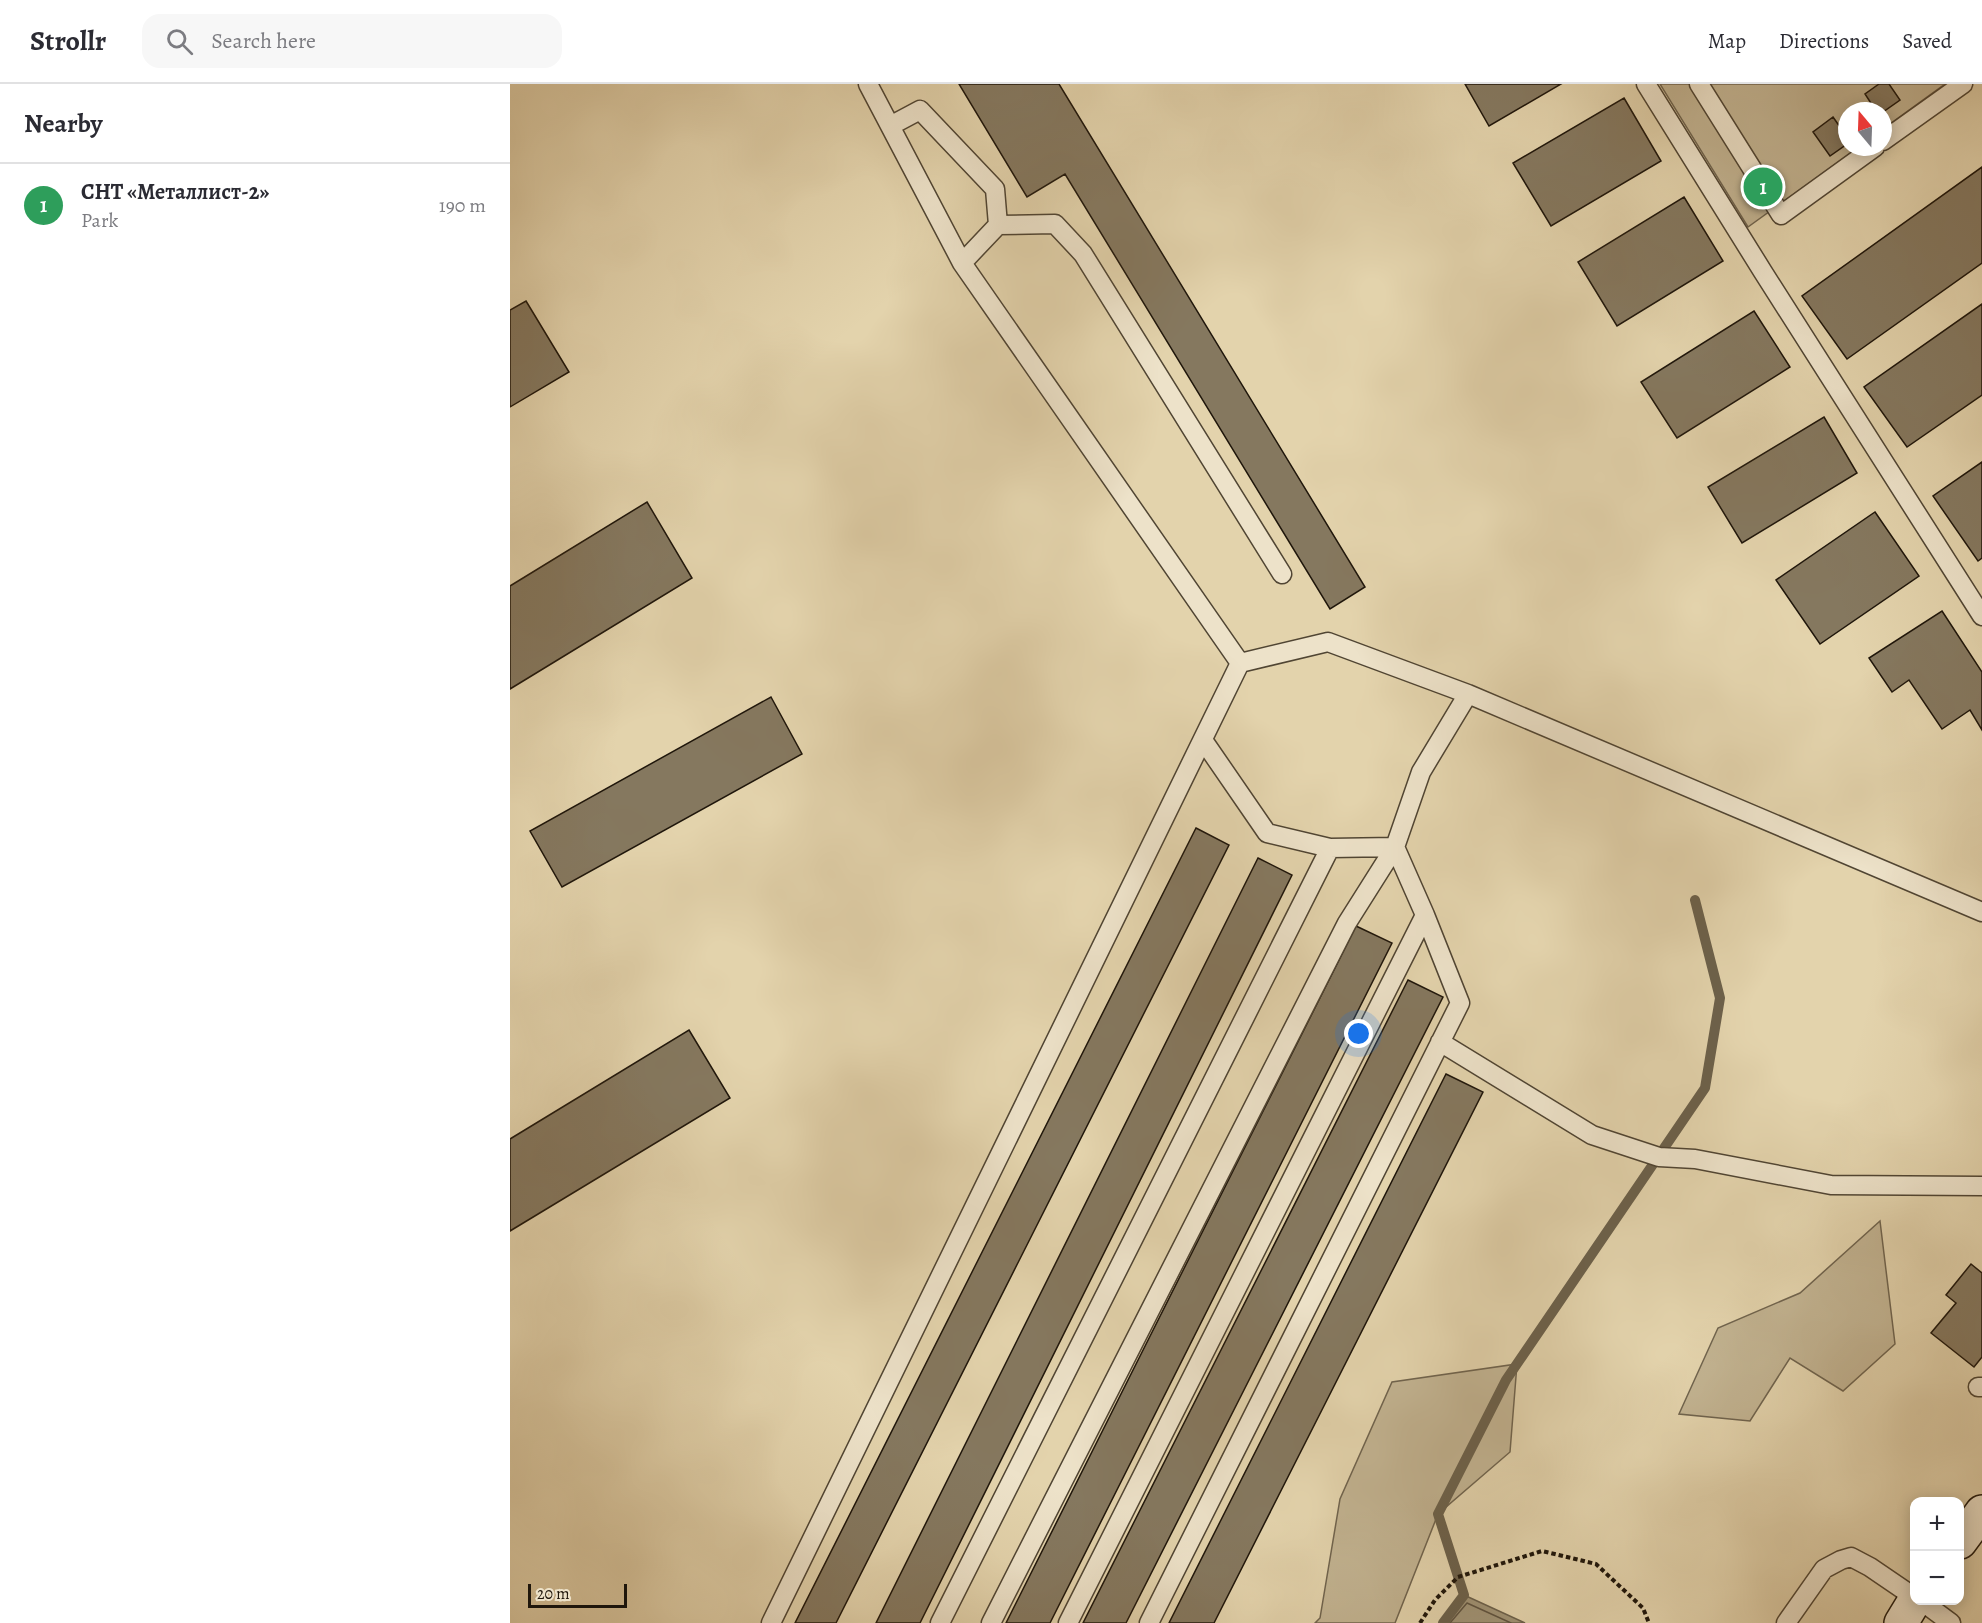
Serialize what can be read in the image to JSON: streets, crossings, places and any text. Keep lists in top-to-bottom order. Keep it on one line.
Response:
{"scale_bar":"20 m","north":"top","page":{"header":"Strollr","search":"Search here","nav":["Map","Directions","Saved"],"heading":"Nearby","list":[{"mark":"1","name":"СНТ «Металлист-2»","note":"Park","value":"190 m"}],"pins":"1","map_buttons":["+","−"],"scale":"20 m"}}
